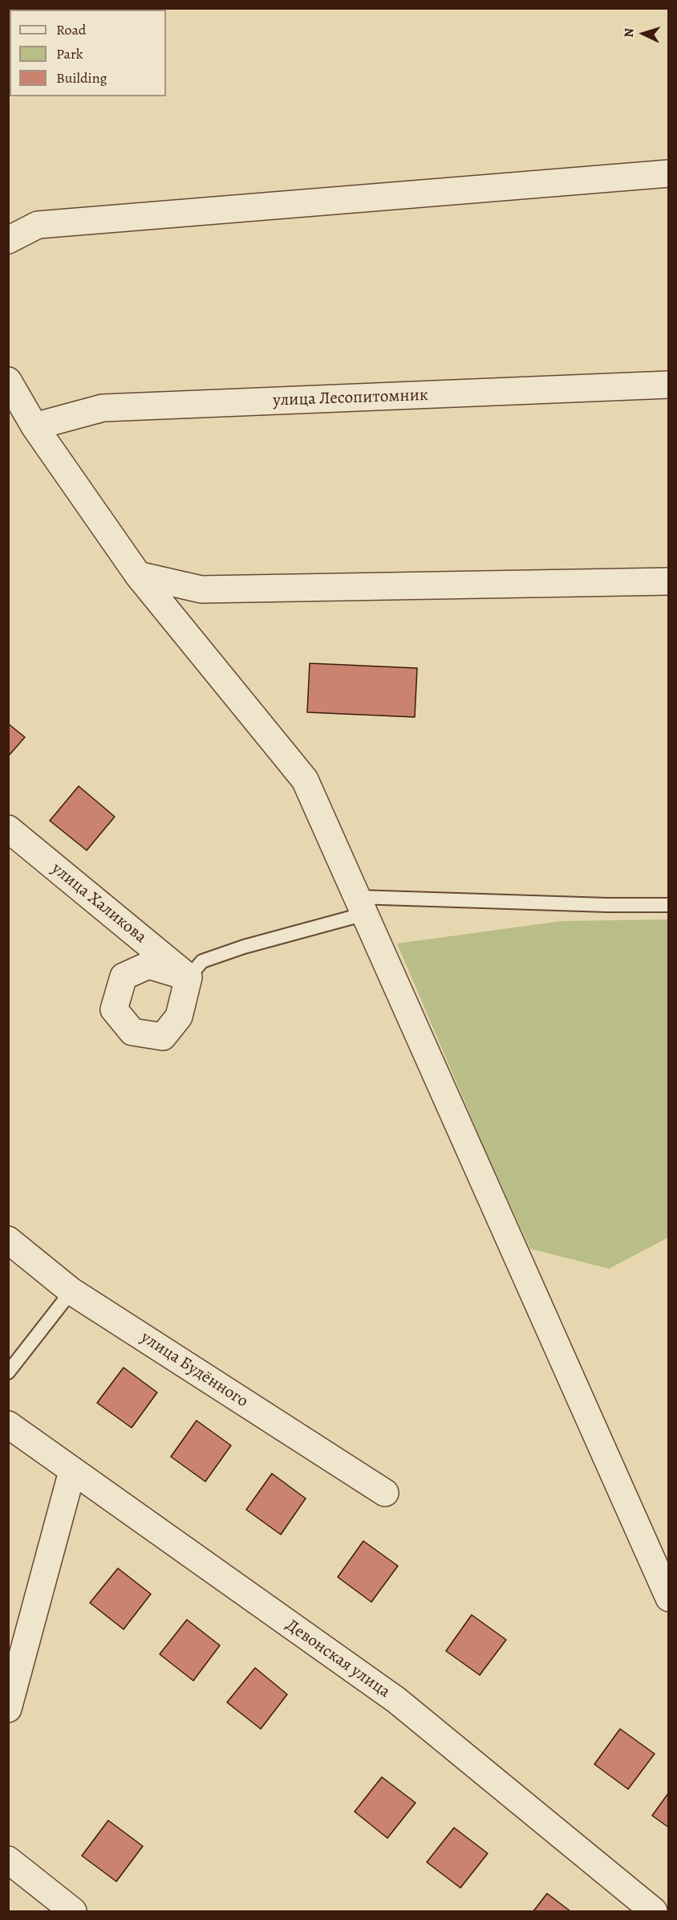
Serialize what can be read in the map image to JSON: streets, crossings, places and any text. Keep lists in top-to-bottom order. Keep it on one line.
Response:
{"streets":{"street":["улица Лесопитомник","улица Халикова","улица Будённого","Девонская улица"]},"legend":["Road","Park","Building"],"north":"left"}
